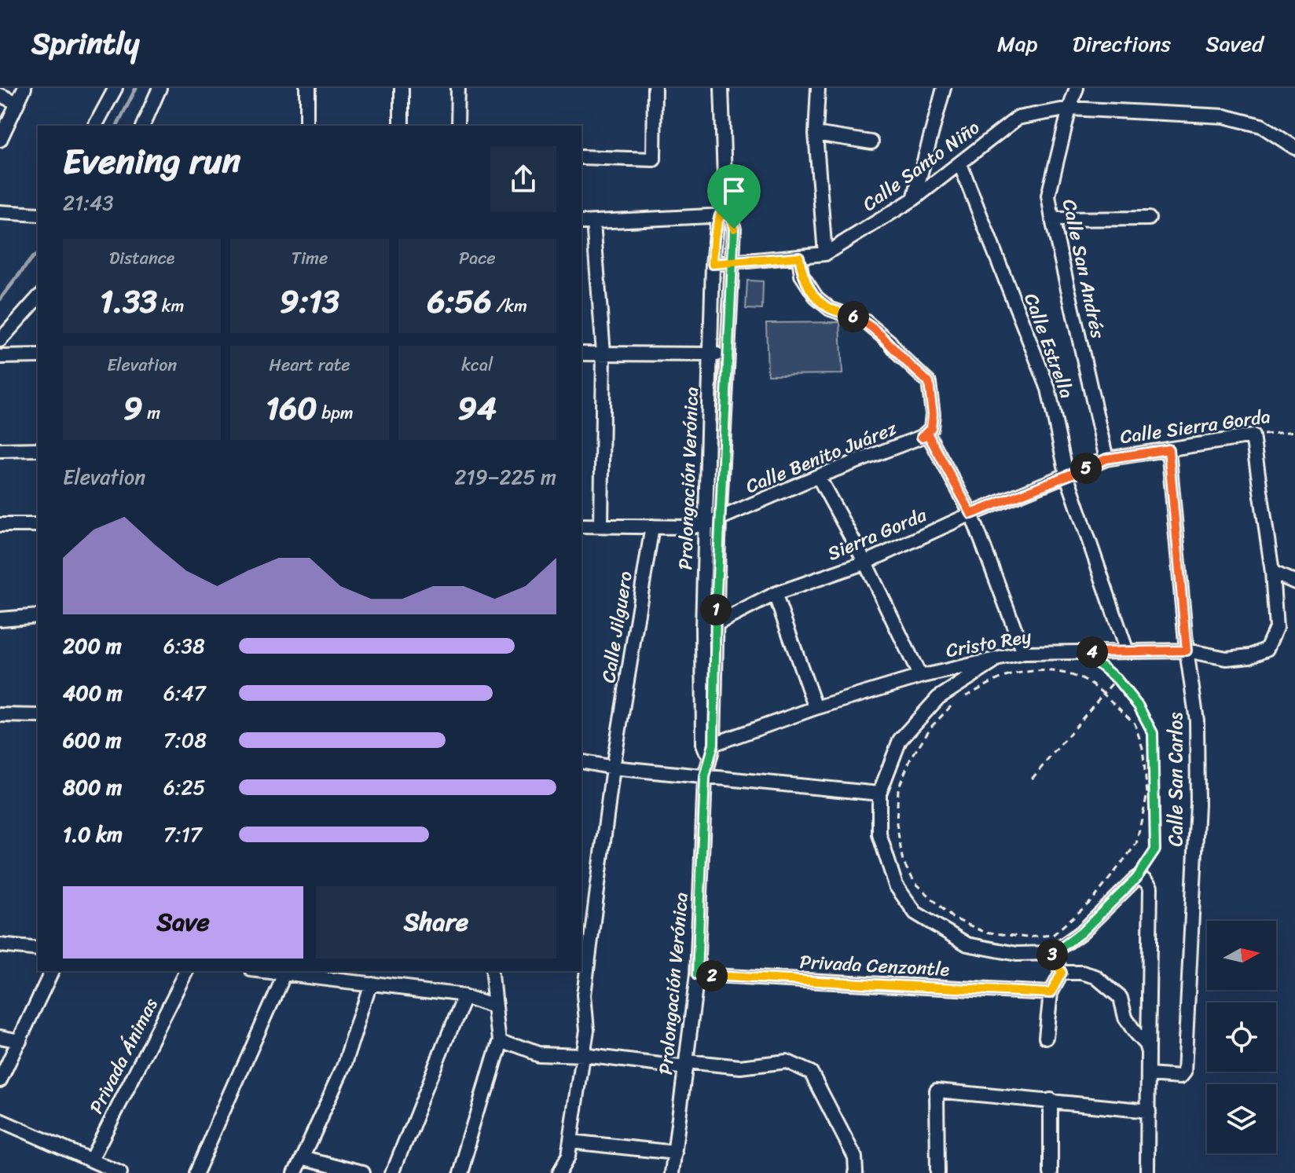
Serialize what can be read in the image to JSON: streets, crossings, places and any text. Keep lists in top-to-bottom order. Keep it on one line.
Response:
{"streets":{"street":["Calle Santo Niño","Calle San Andrés","Calle Estrella","Calle Sierra Gorda","Calle Benito Juárez","Prolongación Verónica","Sierra Gorda","Calle Jilguero","Cristo Rey","Calle San Carlos","Privada Cenzontle","Privada Ánimas"]},"crossings":[["Calle Santo Niño","Calle San Andrés"],["Calle Santo Niño","Calle Estrella"],["Calle Santo Niño","Prolongación Verónica"],["Calle San Andrés","Calle Sierra Gorda"],["Calle Estrella","Calle Sierra Gorda"],["Calle Estrella","Sierra Gorda"],["Calle Estrella","Cristo Rey"],["Calle Sierra Gorda","Sierra Gorda"],["Calle Sierra Gorda","Calle San Carlos"],["Calle Benito Juárez","Prolongación Verónica"],["Calle Benito Juárez","Calle Jilguero"],["Prolongación Verónica","Sierra Gorda"],["Prolongación Verónica","Cristo Rey"],["Prolongación Verónica","Privada Cenzontle"],["Cristo Rey","Calle San Carlos"]],"north":"right","page":{"header":"Sprintly","nav":["Map","Directions","Saved"],"heading":["Evening run","21:43"],"stats":[["Distance","1.33 km"],["Time","9:13"],["Pace","6:56 /km"],["Elevation","9 m"],["Heart rate","160 bpm"],["kcal","94"]],"pins":["6","5","1","4","3","2"],"chart":["Elevation","219–225 m"],"list":[{"name":"200 m","note":"6:38"},{"name":"400 m","note":"6:47"},{"name":"600 m","note":"7:08"},{"name":"800 m","note":"6:25"},{"name":"1.0 km","note":"7:17"}],"buttons":["Save","Share"]}}
